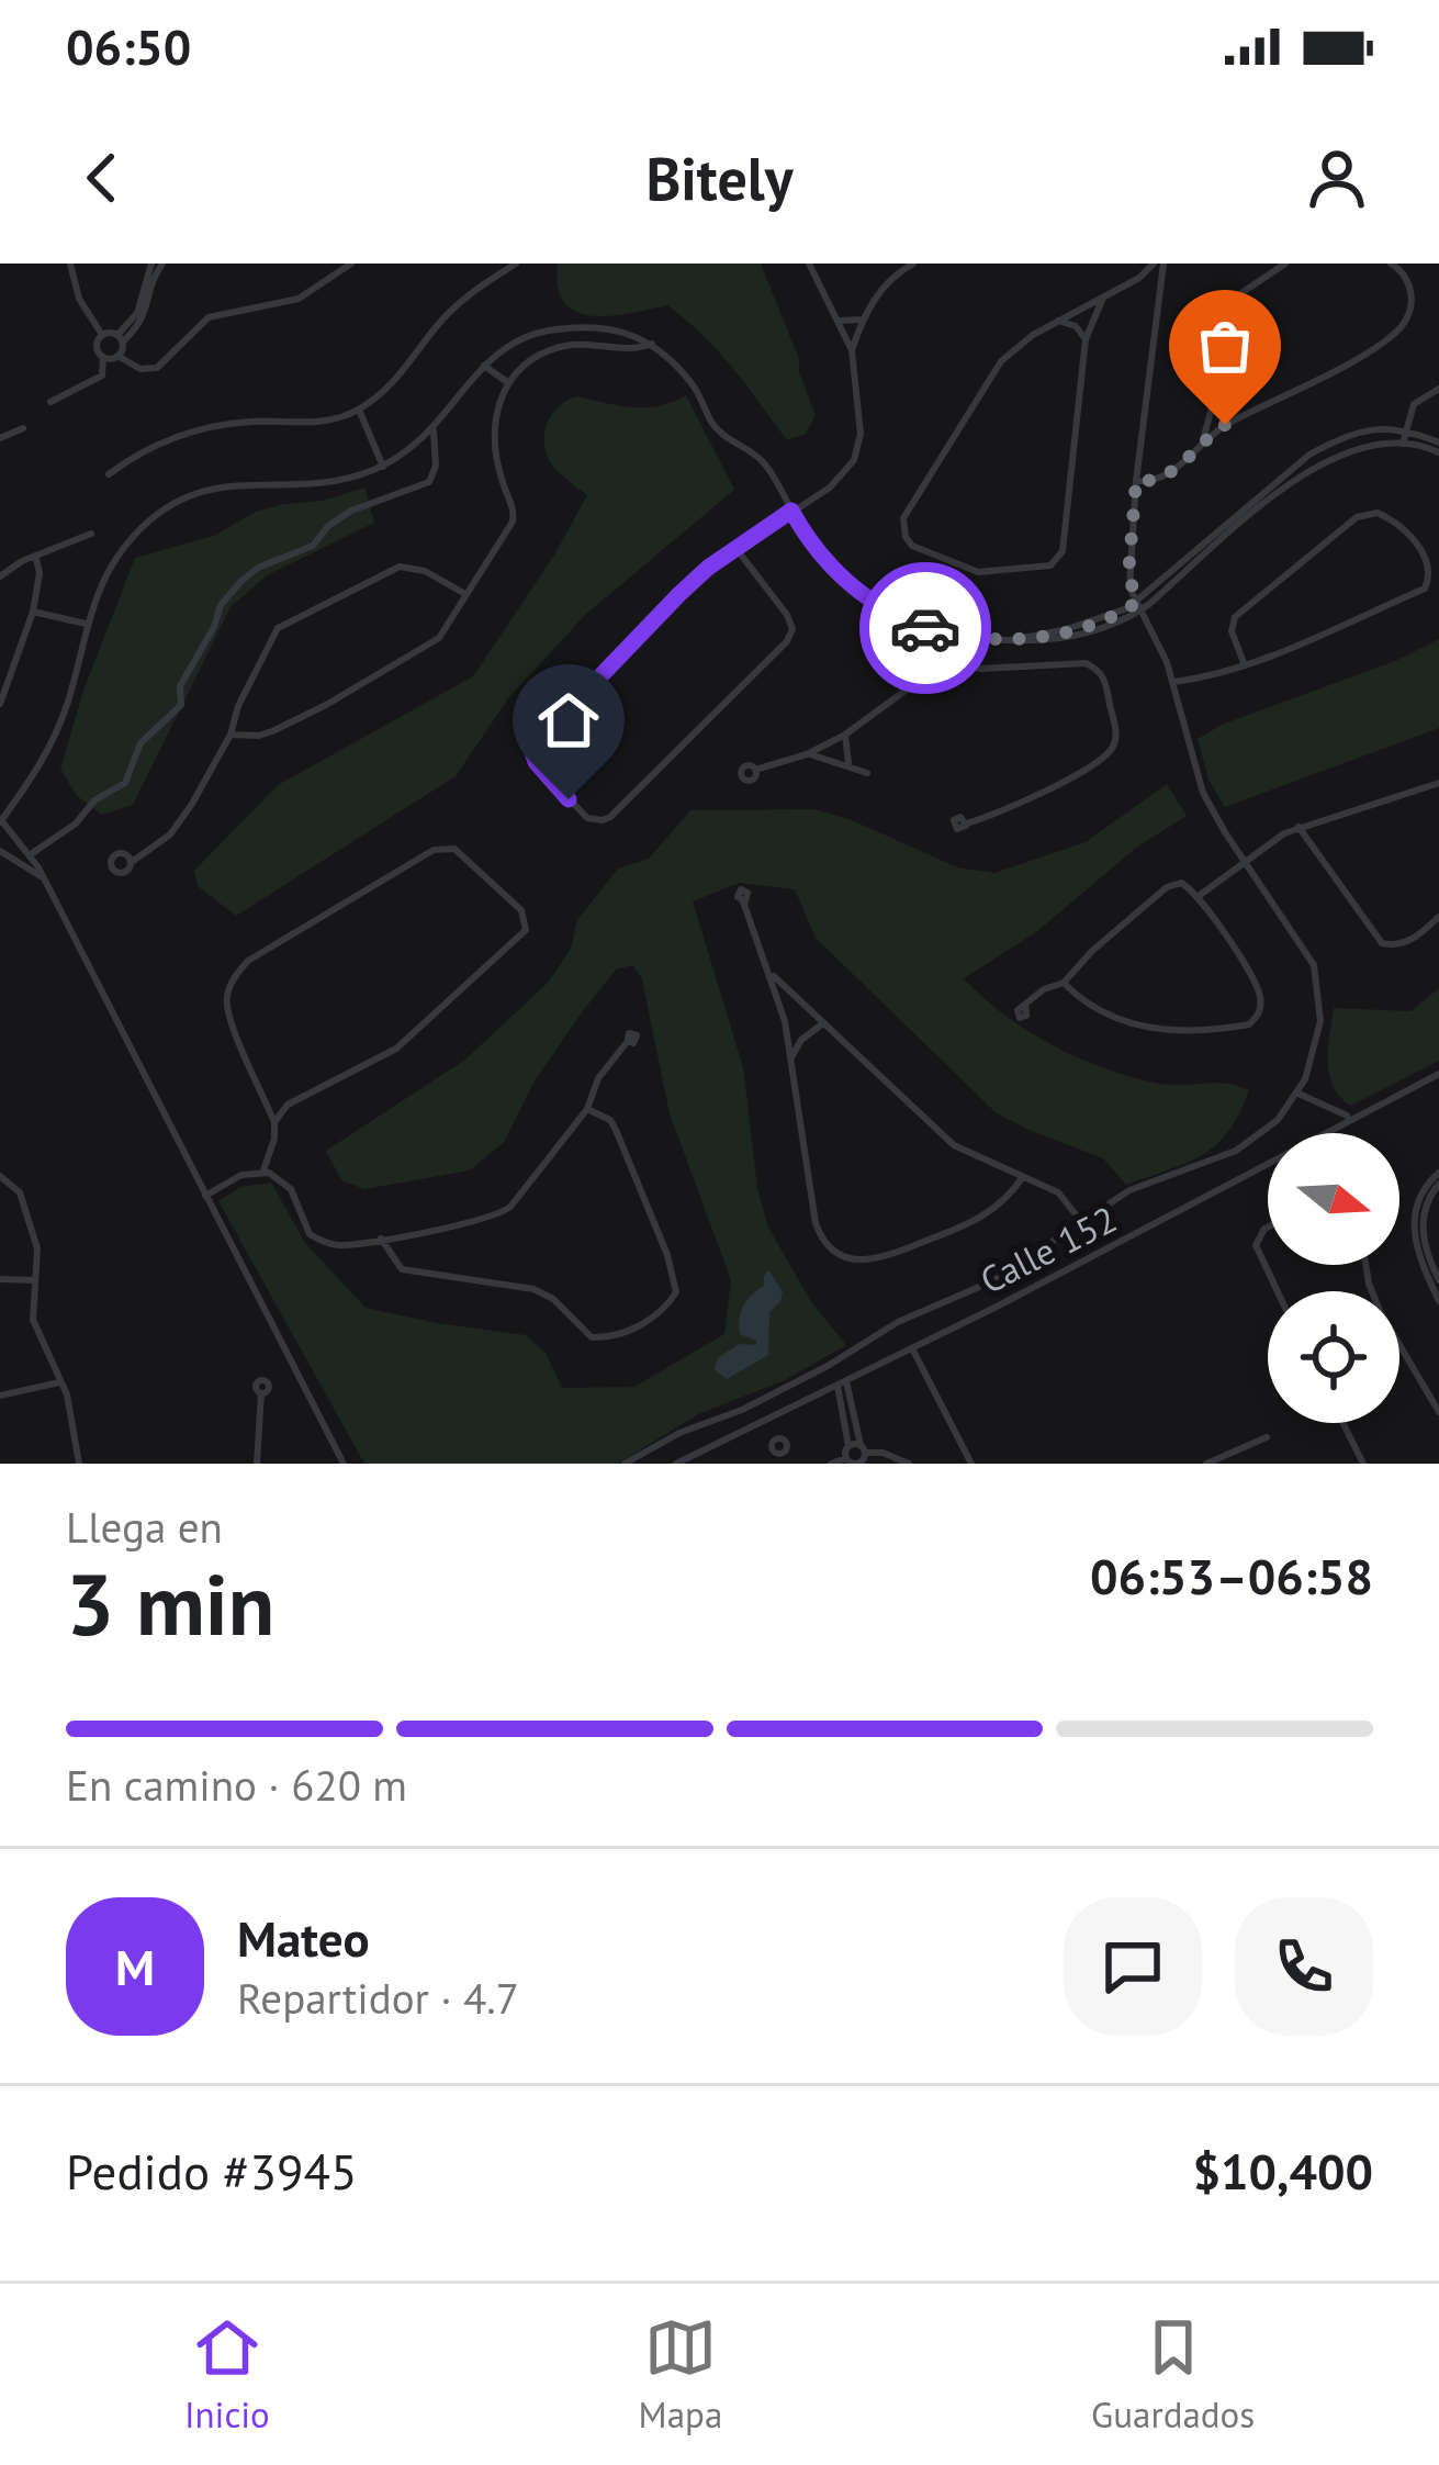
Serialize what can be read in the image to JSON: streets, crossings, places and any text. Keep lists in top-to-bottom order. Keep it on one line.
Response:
{"streets":{"street":["Calle 152"]},"north":"right","page":{"status":"06:50","header":"Bitely","heading":["3 min","Llega en","06:53–06:58"],"panel":["Mateo","Repartidor · 4.7","Pedido #3945","$10,400"],"bar":"En camino · 620 m","round":"M","tabs":["Inicio","Mapa","Guardados"]}}
